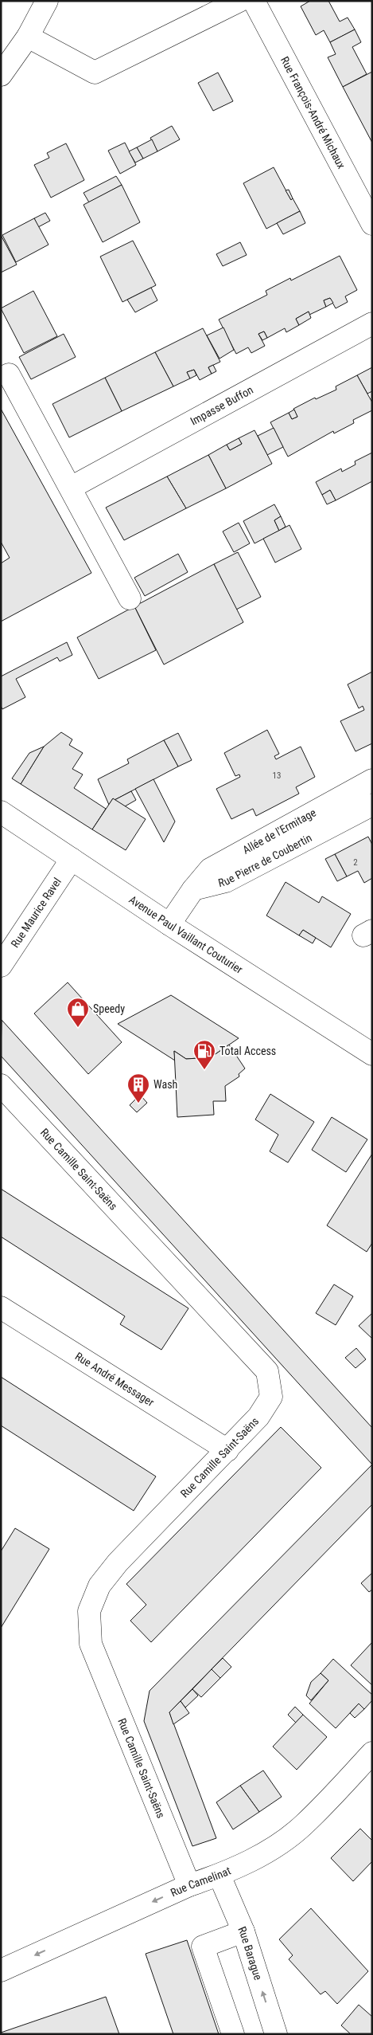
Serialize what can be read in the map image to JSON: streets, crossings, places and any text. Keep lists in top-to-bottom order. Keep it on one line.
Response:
{"streets":{"street":["Rue François-André Michaux","Impasse Buffon","Allée de l'Ermitage","Rue Pierre de Coubertin","Rue Maurice Ravel","Avenue Paul Vaillant Couturier","Rue Camille Saint-Saëns","Rue André Messager","Rue Camelinat","Rue Barague"]},"crossings":[["Allée de l'Ermitage","Rue Pierre de Coubertin"],["Rue Maurice Ravel","Avenue Paul Vaillant Couturier"],["Rue Camille Saint-Saëns","Rue André Messager"],["Rue Camille Saint-Saëns","Rue Camelinat"],["Rue Camelinat","Rue Barague"]],"one_way":["Rue Camelinat","Rue Barague"],"places":{"shop":["Speedy"],"fuel station":["Total Access"],"building":["Wash"]},"house_numbers":["13","2"]}
